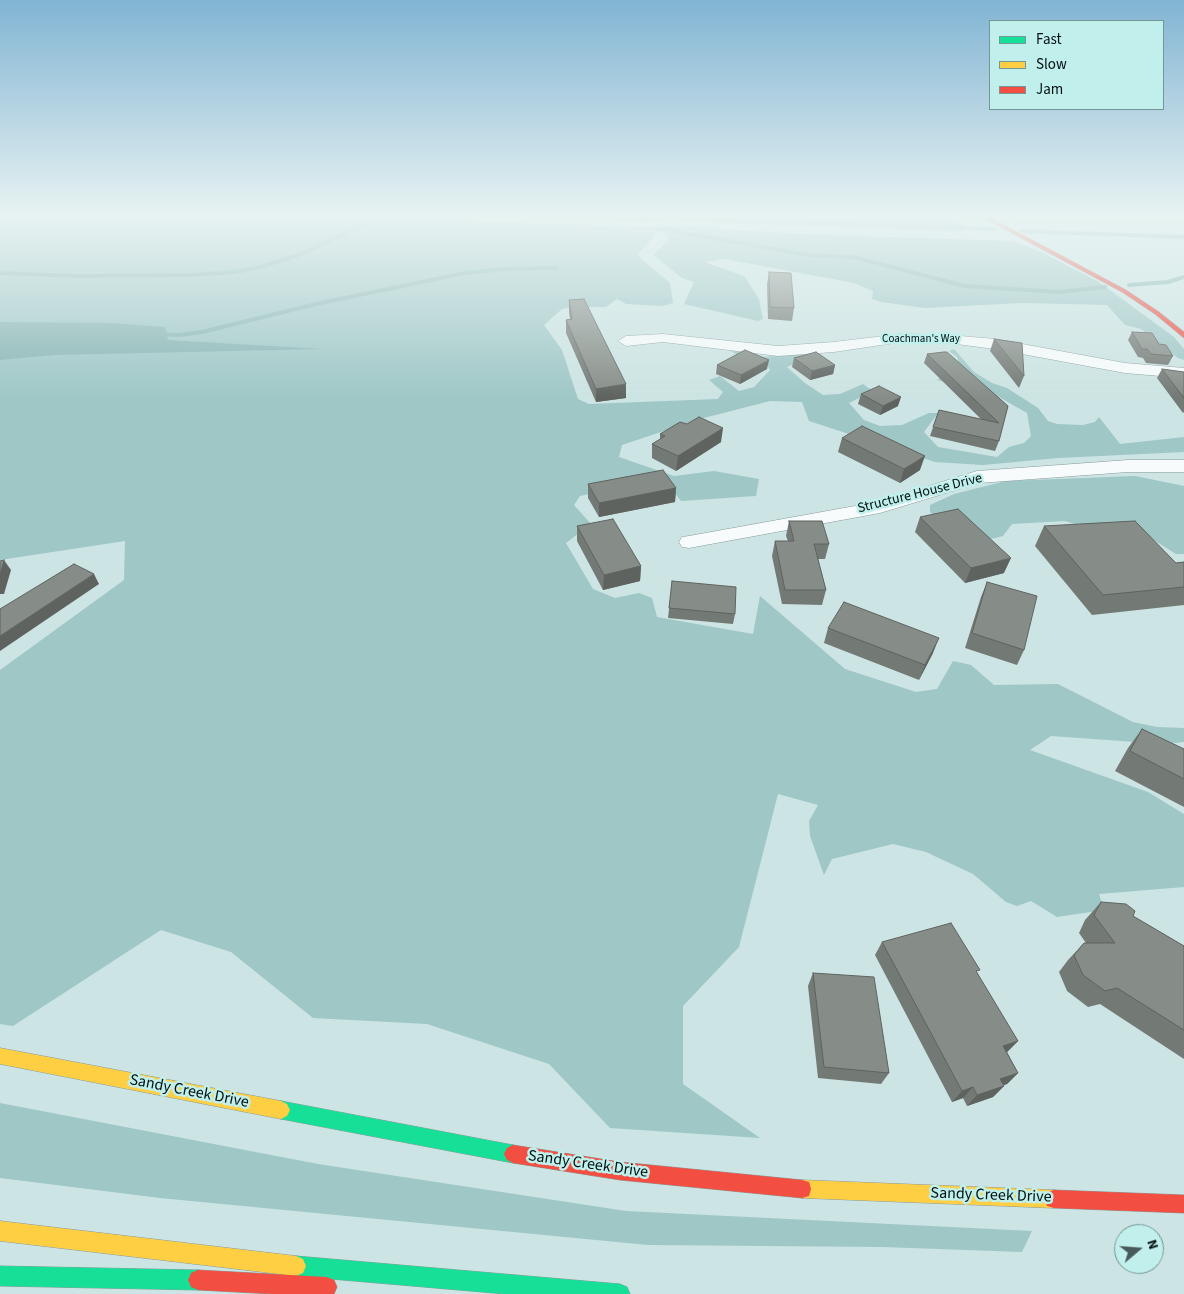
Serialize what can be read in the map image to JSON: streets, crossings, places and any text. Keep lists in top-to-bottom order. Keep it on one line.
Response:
{"streets":{"main road":["Sandy Creek Drive"],"street":["Coachman's Way","Structure House Drive"]},"legend":["Fast","Slow","Jam"],"north":"right"}
